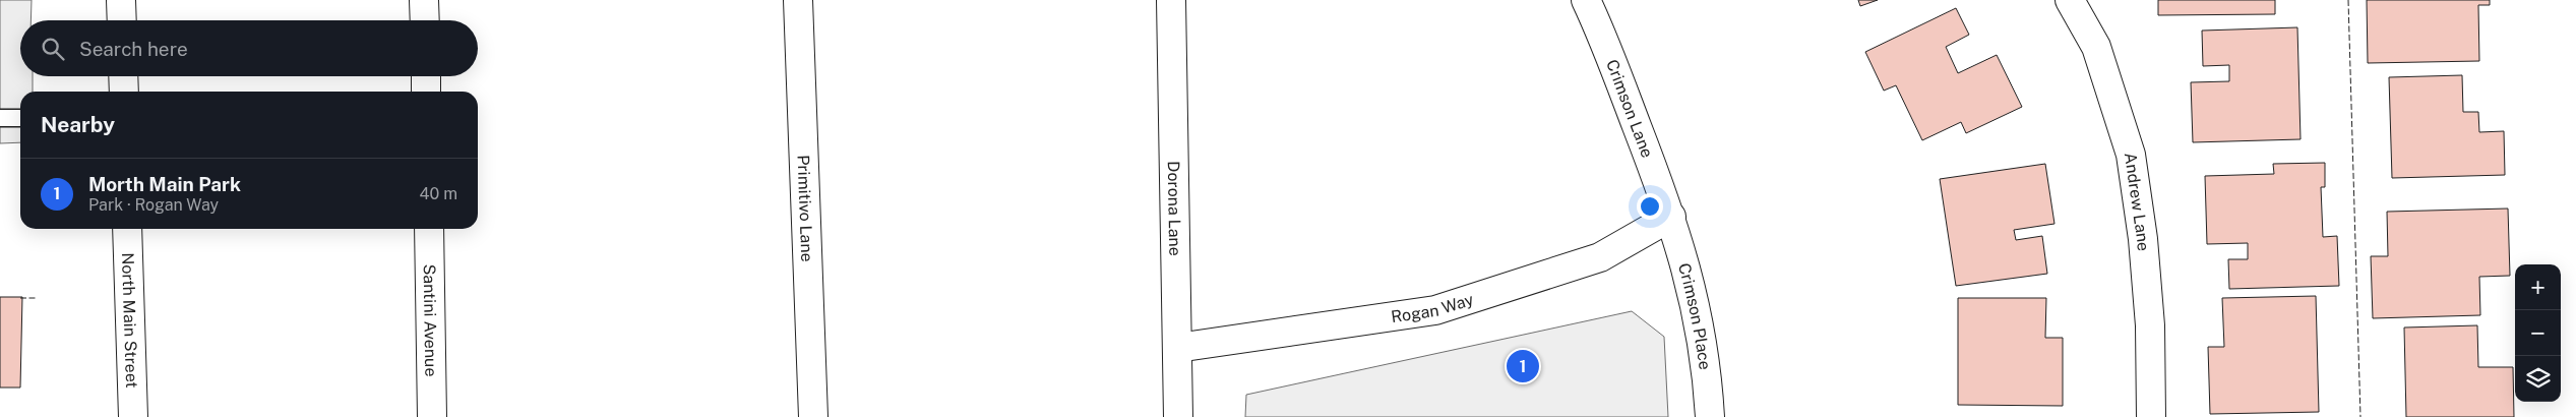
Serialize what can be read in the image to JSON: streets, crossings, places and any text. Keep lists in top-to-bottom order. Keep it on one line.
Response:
{"streets":{"street":["Crimson Lane","Andrew Lane","Primitivo Lane","Dorona Lane","Rogan Way","Crimson Place","North Main Street","Santini Avenue"]},"crossings":[["Crimson Lane","Rogan Way"],["Crimson Lane","Crimson Place"],["Dorona Lane","Rogan Way"],["Rogan Way","Crimson Place"]],"page":{"search":"Search here","heading":"Nearby","list":[{"mark":"1","name":"Morth Main Park","note":"Park · Rogan Way","value":"40 m"}],"map_buttons":["+","−"],"pins":"1"}}
